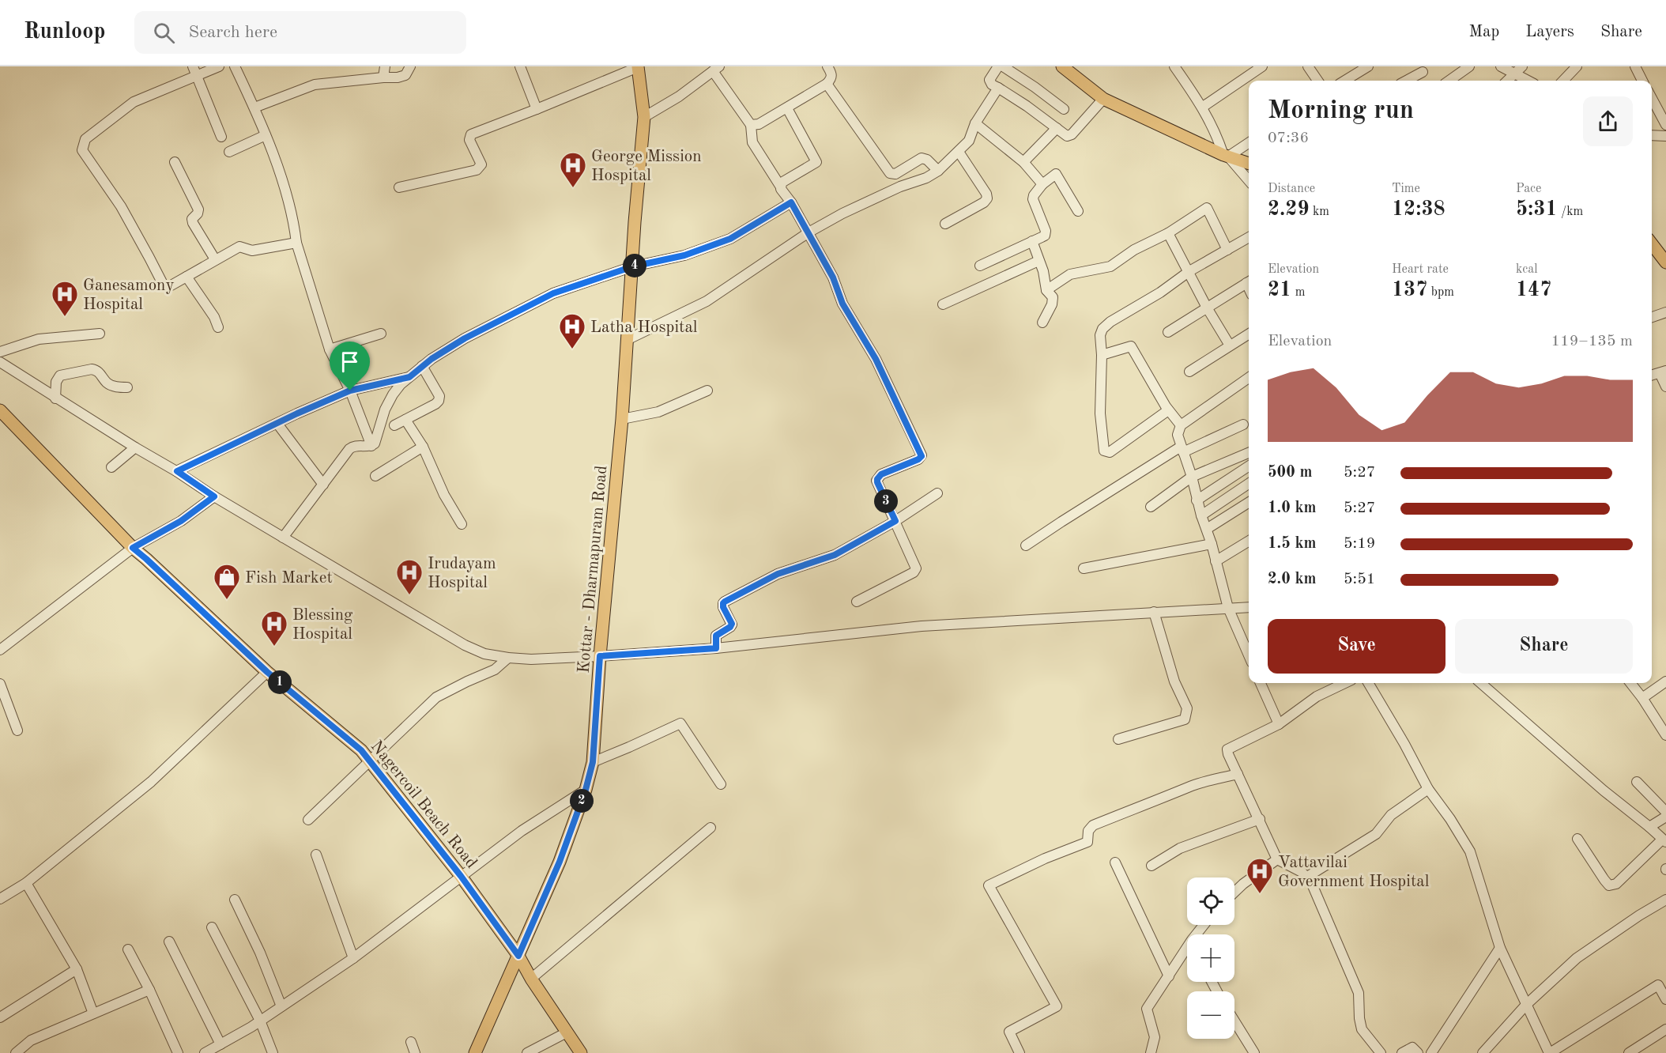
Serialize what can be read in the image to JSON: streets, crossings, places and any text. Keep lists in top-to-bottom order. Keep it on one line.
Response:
{"streets":{"main road":["Kottar - Dharmapuram Road","Nagercoil Beach Road"]},"crossings":[["Kottar - Dharmapuram Road","Nagercoil Beach Road"]],"places":{"hospital":["George Mission Hospital","Ganesamony Hospital","Latha Hospital","Irudayam Hospital","Blessing Hospital","Vattavilai Government Hospital"],"shop":["Fish Market"]},"page":{"header":"Runloop","search":"Search here","nav":["Map","Layers","Share"],"heading":["Morning run","07:36"],"stats":[["Distance","2.29 km"],["Time","12:38"],["Pace","5:31 /km"],["Elevation","21 m"],["Heart rate","137 bpm"],["kcal","147"]],"pins":["4","3","1","2"],"chart":["Elevation","119–135 m"],"list":[{"name":"500 m","note":"5:27"},{"name":"1.0 km","note":"5:27"},{"name":"1.5 km","note":"5:19"},{"name":"2.0 km","note":"5:51"}],"buttons":["Save","Share"],"map_buttons":["+","−"]}}
